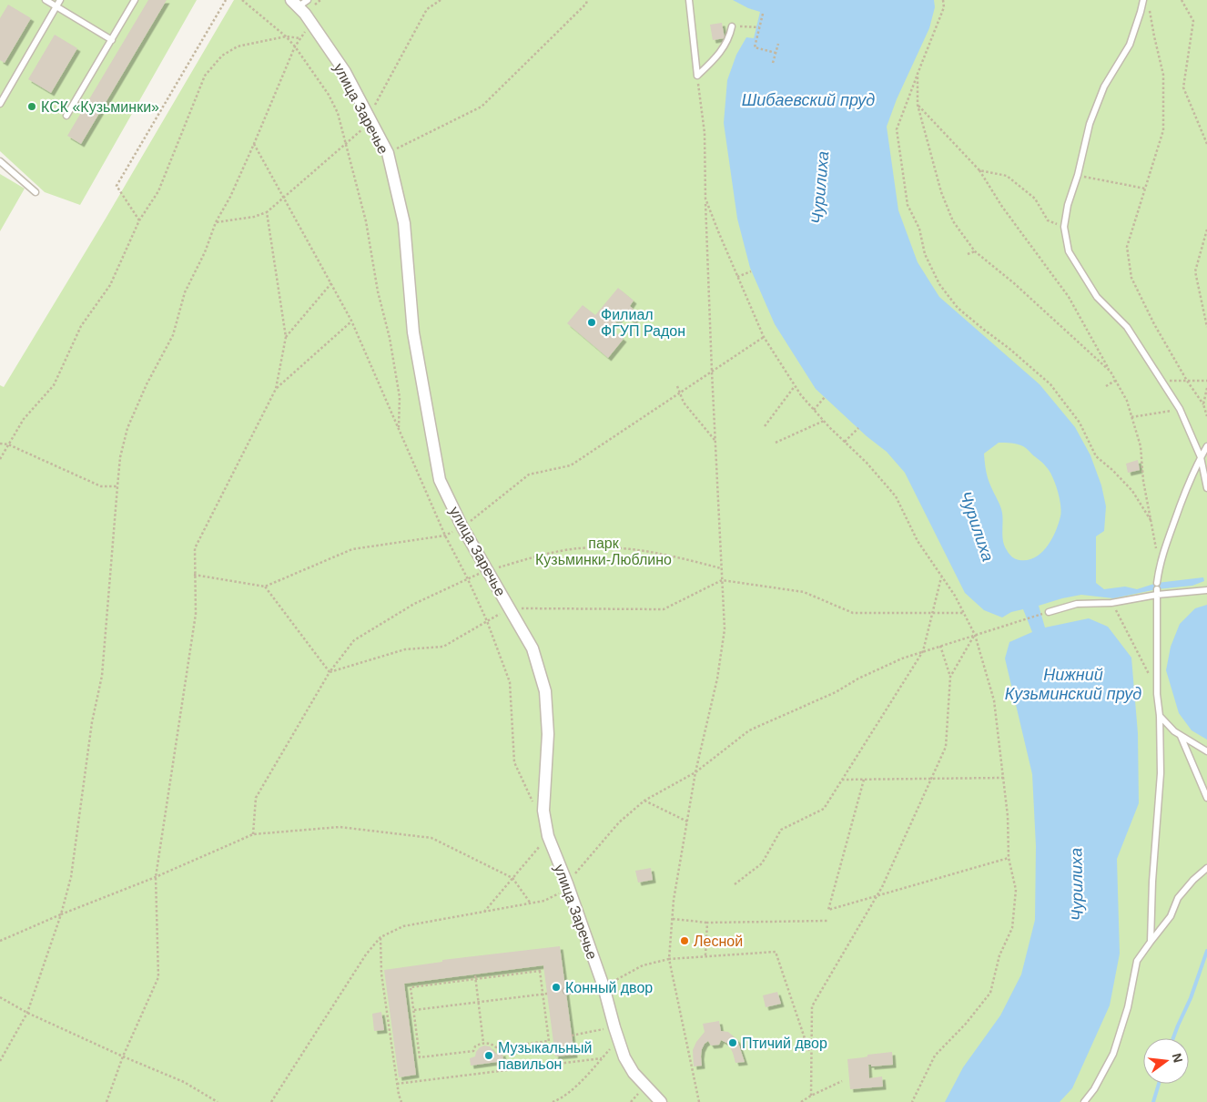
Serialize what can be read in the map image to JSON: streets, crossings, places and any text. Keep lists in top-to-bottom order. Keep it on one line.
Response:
{"streets":{"street":["улица Заречье"]},"water":["Шибаевский пруд","Чурилиха","Нижний Кузьминский пруд"],"parks":["парк Кузьминки-Люблино"],"places":["КСК «Кузьминки»","Филиал ФГУП Радон","Лесной","Конный двор","Птичий двор","Музыкальный павильон"],"north":"right"}
